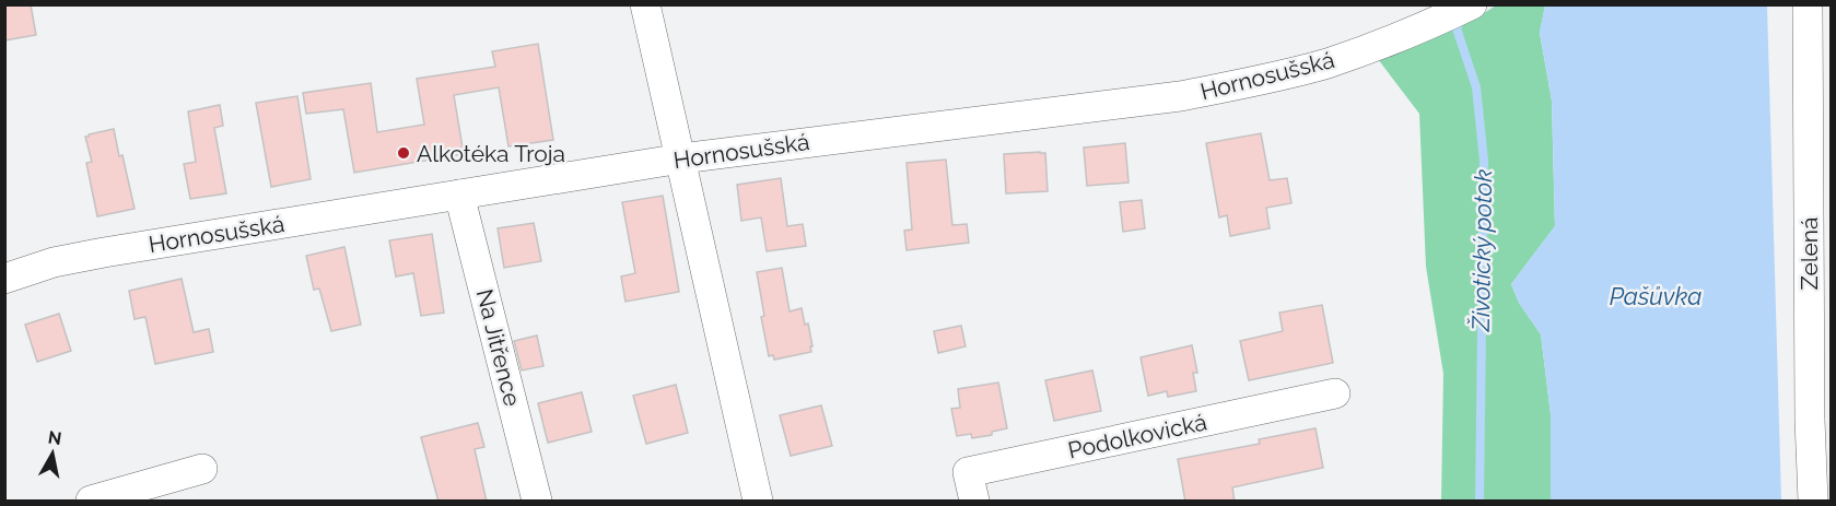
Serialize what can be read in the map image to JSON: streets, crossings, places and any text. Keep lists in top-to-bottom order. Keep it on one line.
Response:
{"streets":{"street":["Hornosušská","Zelená","Na Jitřence","Podolkovická"]},"crossings":[["Hornosušská","Na Jitřence"]],"water":["Životický potok","Pašůvka"],"places":["Alkotéka Troja"],"north":"top"}
